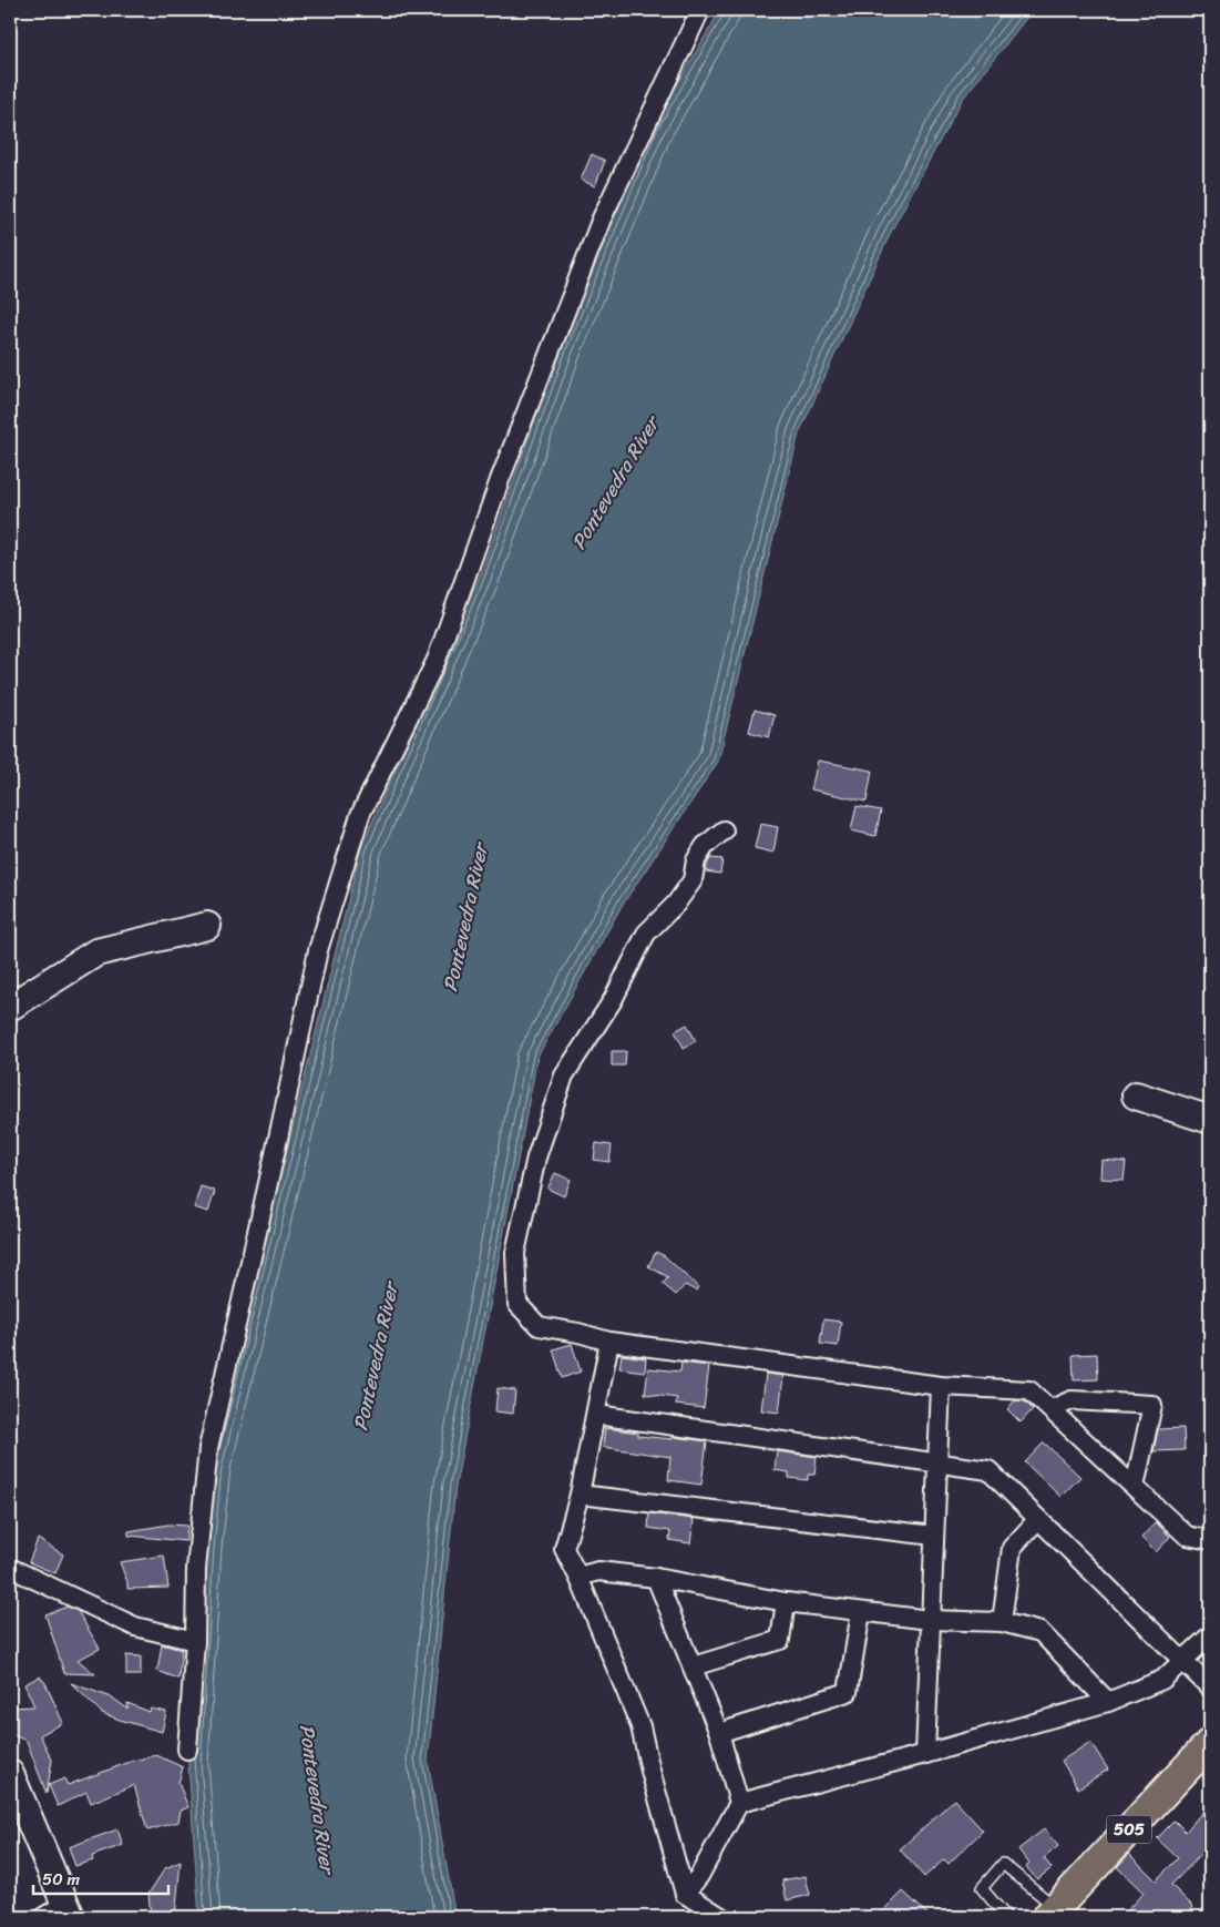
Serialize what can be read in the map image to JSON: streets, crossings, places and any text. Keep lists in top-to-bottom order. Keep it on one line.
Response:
{"streets":{"main road":["505"]},"water":["Pontevedra River"],"scale_bar":"50 m"}
